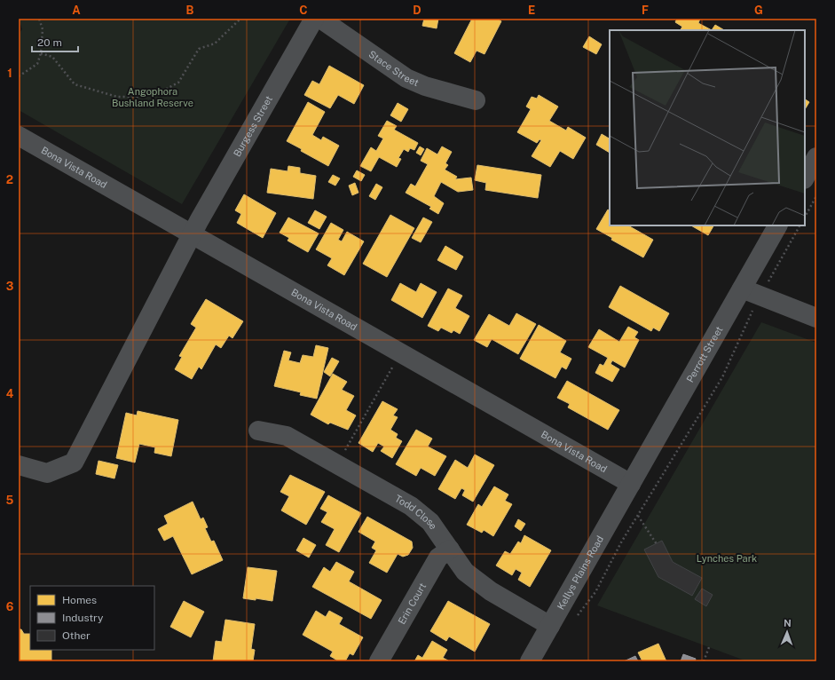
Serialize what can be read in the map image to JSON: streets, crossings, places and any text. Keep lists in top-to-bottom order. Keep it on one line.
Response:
{"streets":{"street":["Stace Street","Burgess Street","Bona Vista Road","Perrott Street","Todd Close","Kellys Plains Road","Erin Court"]},"crossings":[["Burgess Street","Bona Vista Road"],["Bona Vista Road","Perrott Street"],["Bona Vista Road","Kellys Plains Road"],["Perrott Street","Kellys Plains Road"],["Todd Close","Kellys Plains Road"],["Todd Close","Erin Court"]],"parks":["Angophora Bushland Reserve","Lynches Park"],"legend":["Homes","Industry","Other"],"scale_bar":"20 m","north":"top","grid":{"columns":["A","B","C","D","E","F","G"],"rows":["1","2","3","4","5","6"]}}
